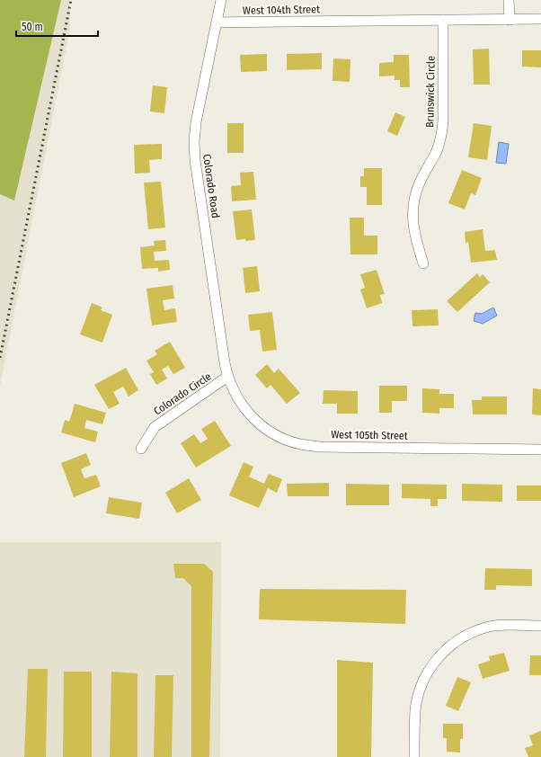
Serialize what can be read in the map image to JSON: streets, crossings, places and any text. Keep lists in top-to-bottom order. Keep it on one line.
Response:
{"streets":{"street":["West 104th Street","Brunswick Circle","Colorado Road","Colorado Circle","West 105th Street"]},"crossings":[["West 104th Street","Brunswick Circle"],["West 104th Street","Colorado Road"],["Colorado Road","Colorado Circle"],["Colorado Road","West 105th Street"],["Colorado Circle","West 105th Street"]],"scale_bar":"50 m"}
